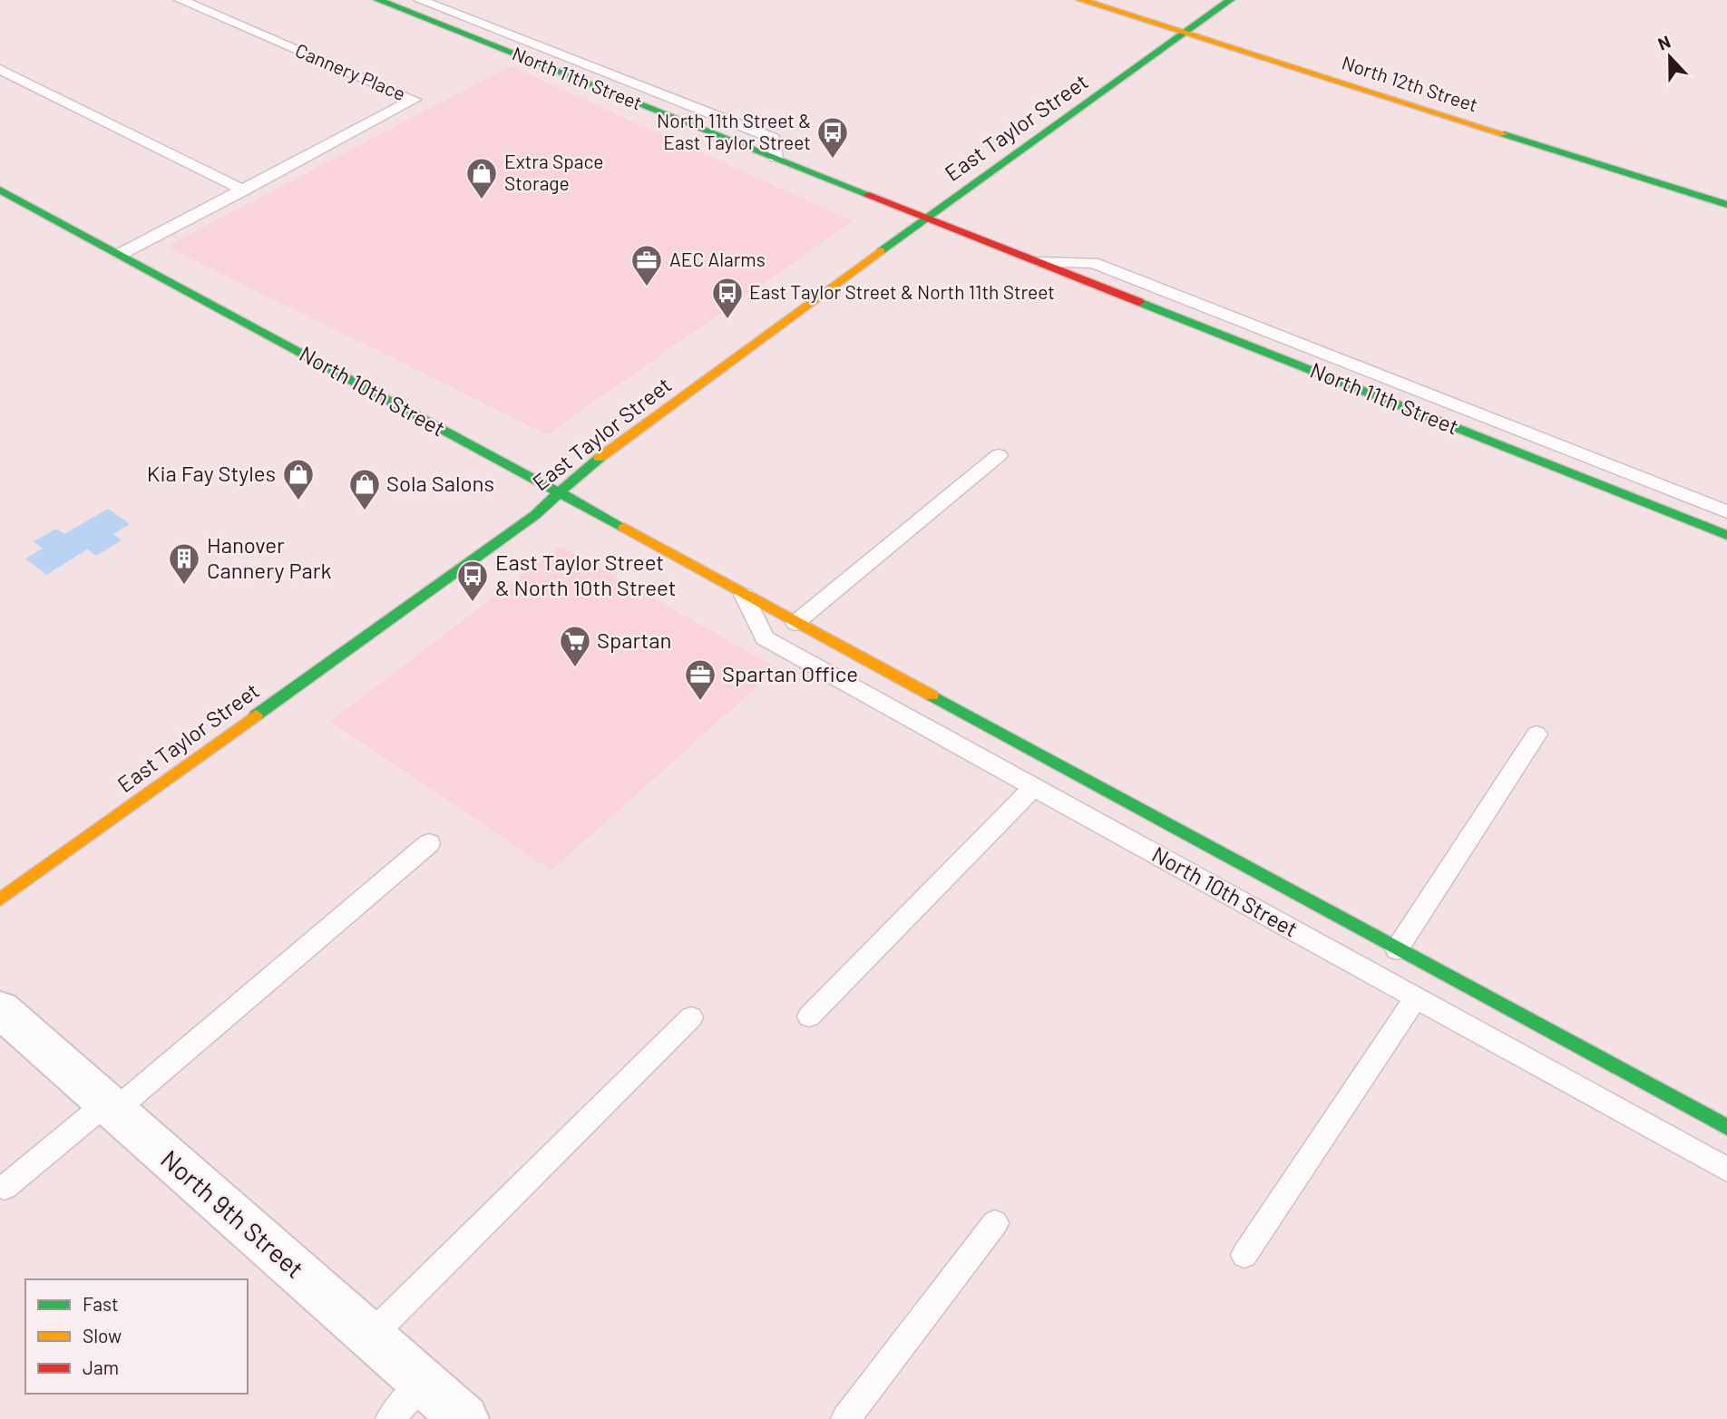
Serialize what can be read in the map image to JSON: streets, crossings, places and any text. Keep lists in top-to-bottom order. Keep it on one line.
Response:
{"streets":{"main road":["North 11th Street","North 12th Street","East Taylor Street","North 10th Street"],"street":["North 9th Street"],"lane":["Cannery Place"]},"crossings":[["Cannery Place","North 10th Street"],["North 11th Street","East Taylor Street"],["North 12th Street","East Taylor Street"],["East Taylor Street","North 10th Street"]],"places":{"bus stop":["North 11th Street & East Taylor Street","East Taylor Street & North 11th Street","East Taylor Street & North 10th Street"],"shop":["Extra Space Storage","Kia Fay Styles","Sola Salons"],"office":["AEC Alarms","Spartan Office"],"building":["Hanover Cannery Park"],"supermarket":["Spartan"]},"legend":["Fast","Slow","Jam"],"north":"top"}
